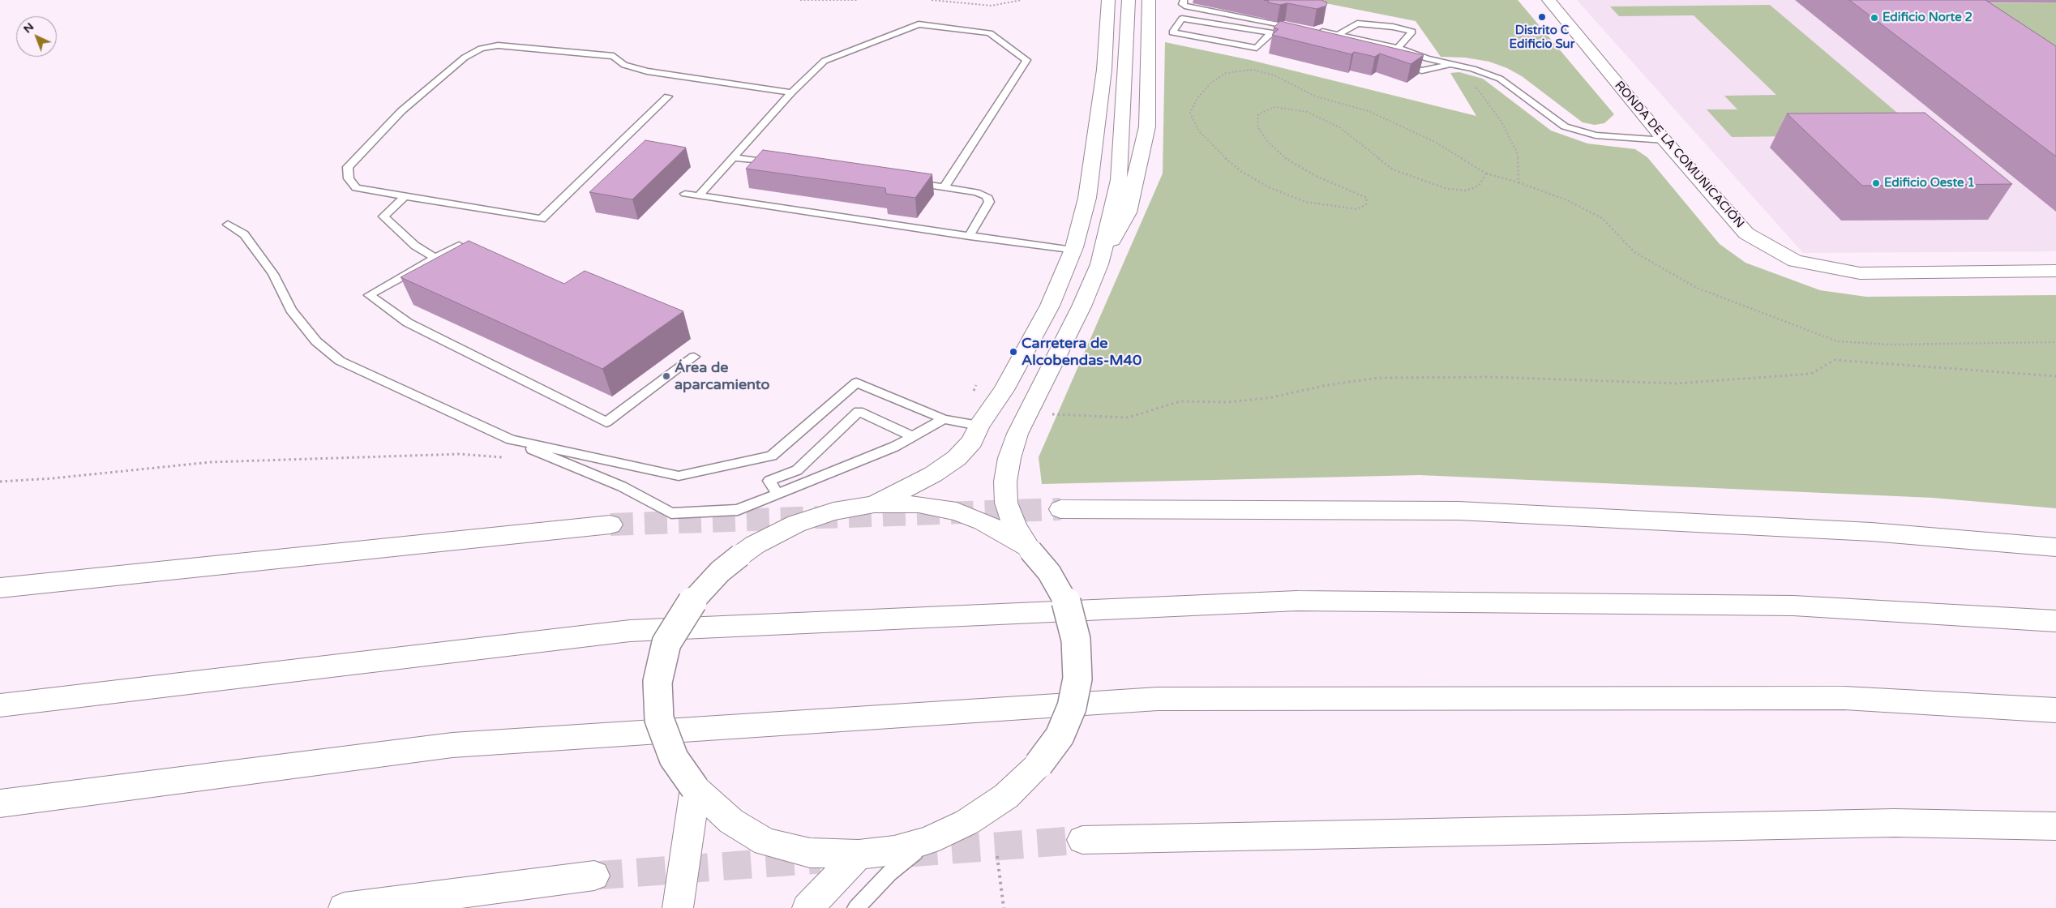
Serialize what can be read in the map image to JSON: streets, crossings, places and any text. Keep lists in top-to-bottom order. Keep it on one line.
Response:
{"streets":{"main road":["RONDA DE LA COMUNICACIÓN"]},"places":["Distrito C Edificio Sur","Edificio Norte 2","Edificio Oeste 1","Carretera de Alcobendas-M40","Área de aparcamiento"],"north":"top left"}
